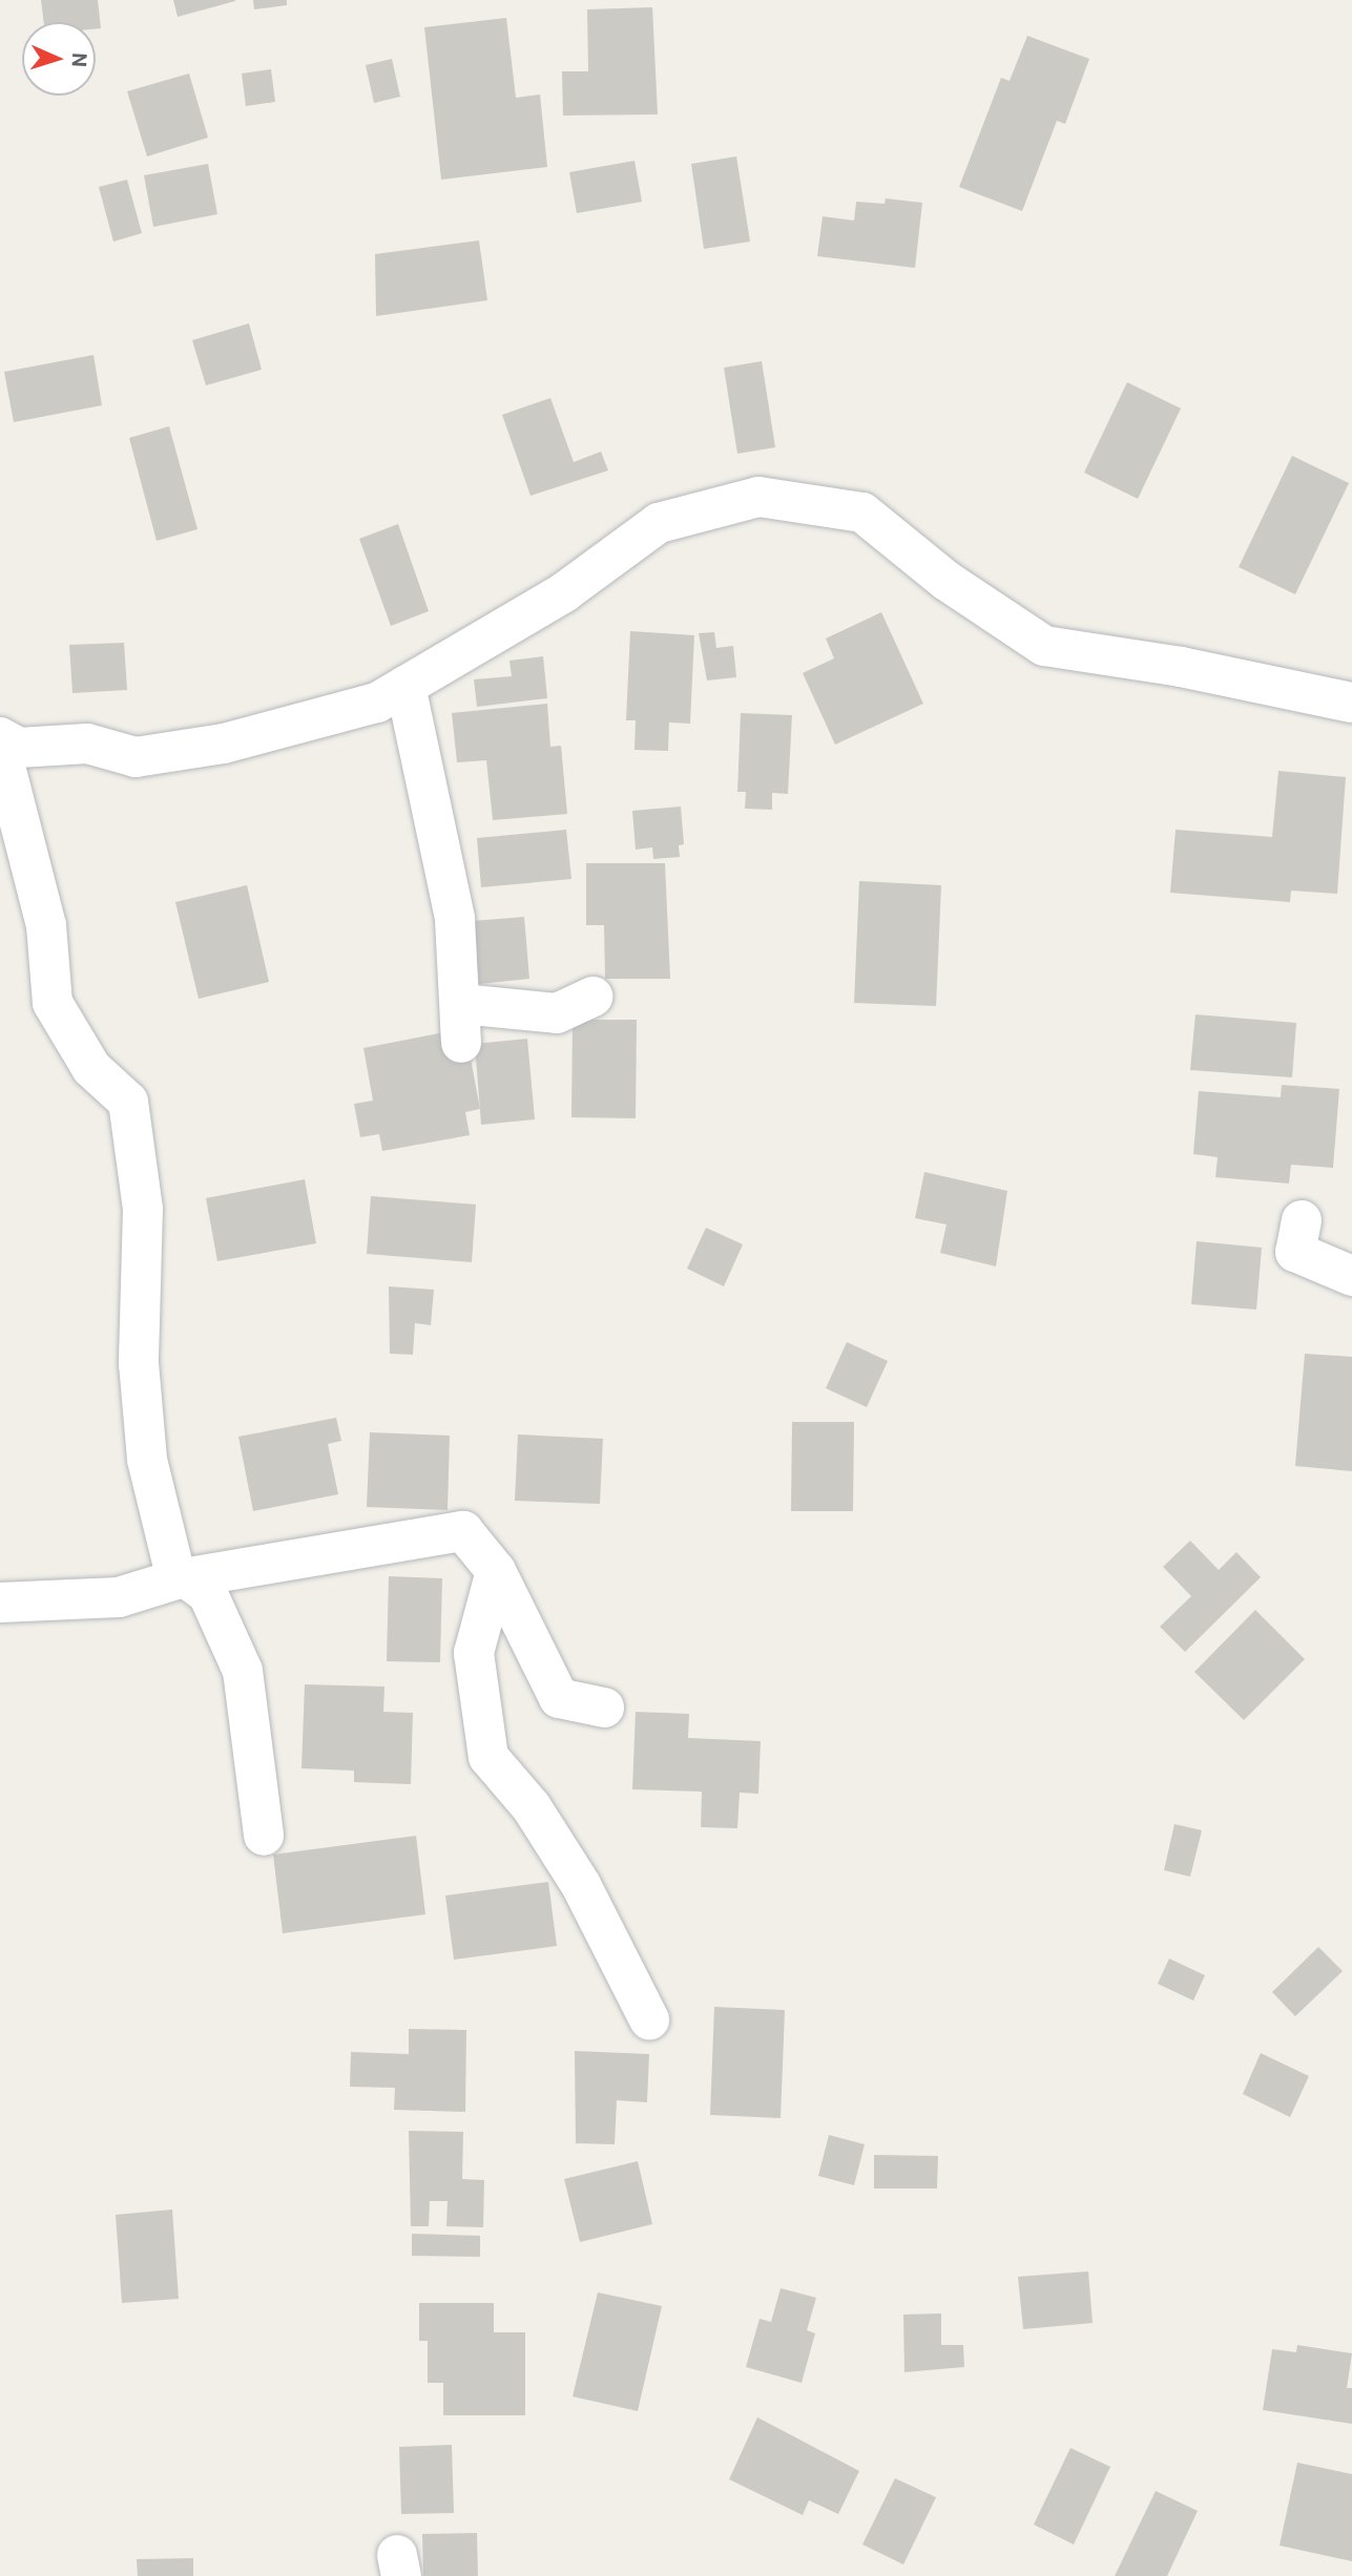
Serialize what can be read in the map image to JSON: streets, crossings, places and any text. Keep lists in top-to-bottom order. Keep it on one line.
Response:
{"north":"right"}
